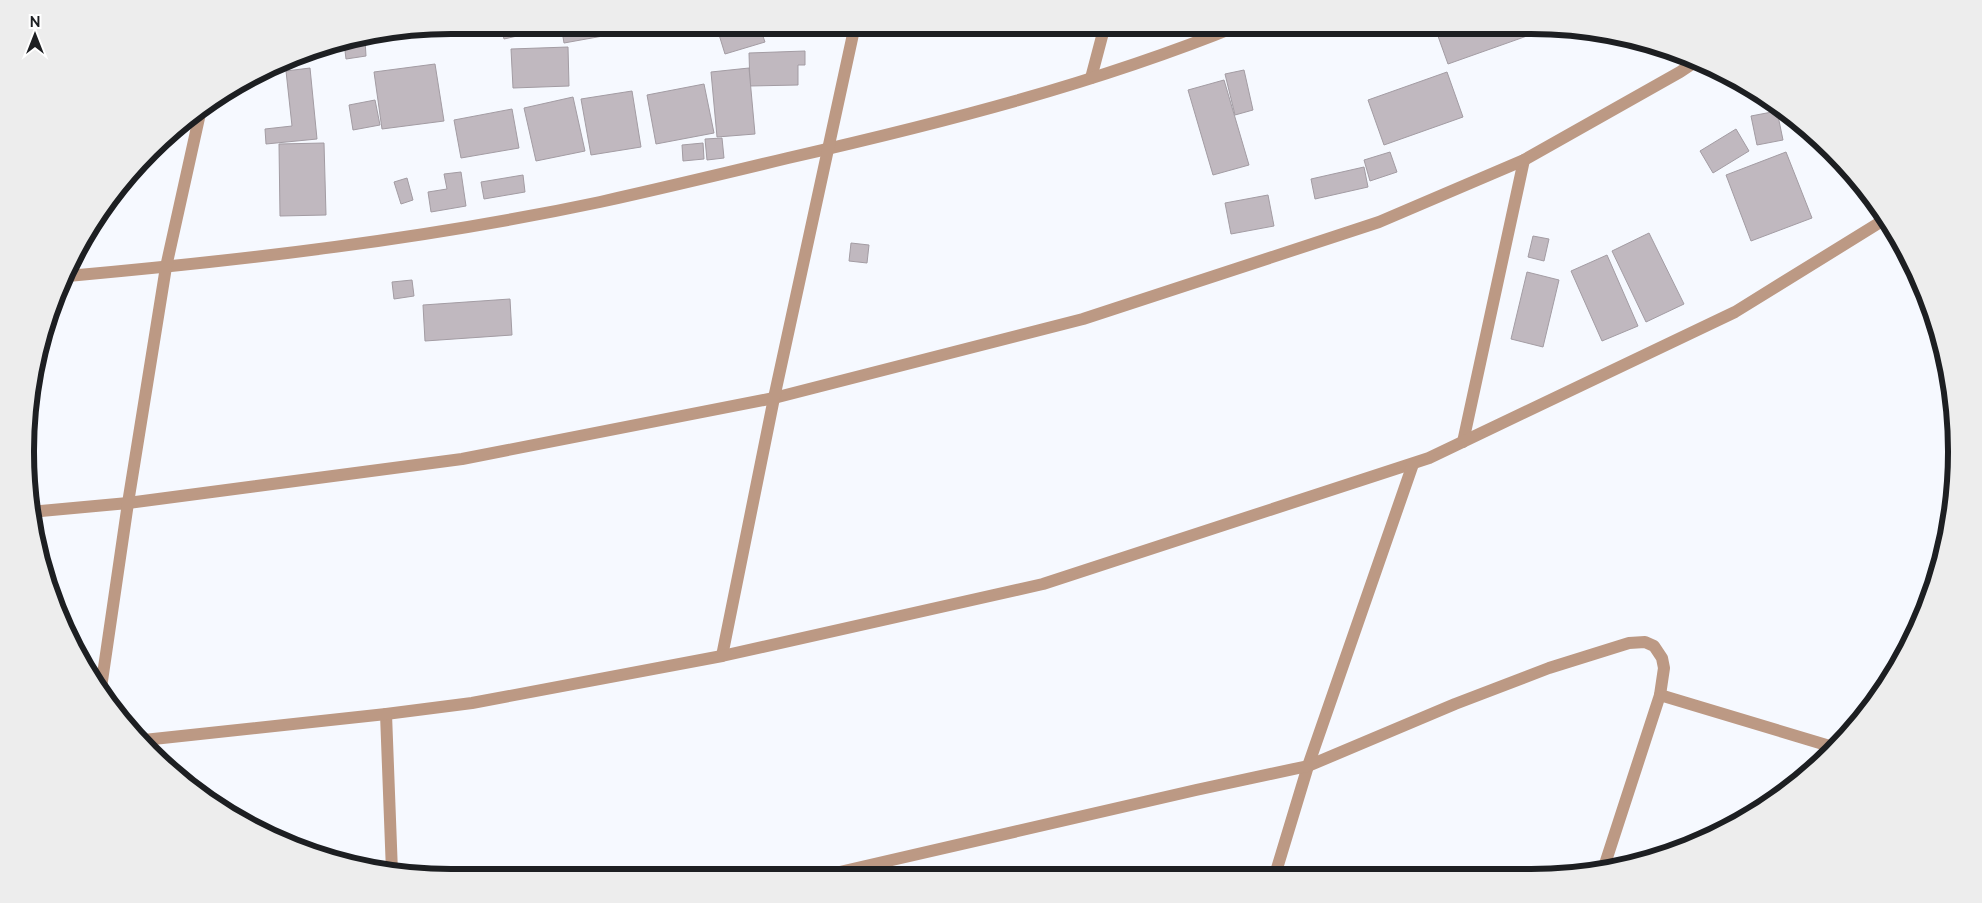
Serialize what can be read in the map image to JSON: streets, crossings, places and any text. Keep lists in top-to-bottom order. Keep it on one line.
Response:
{"north":"top"}
